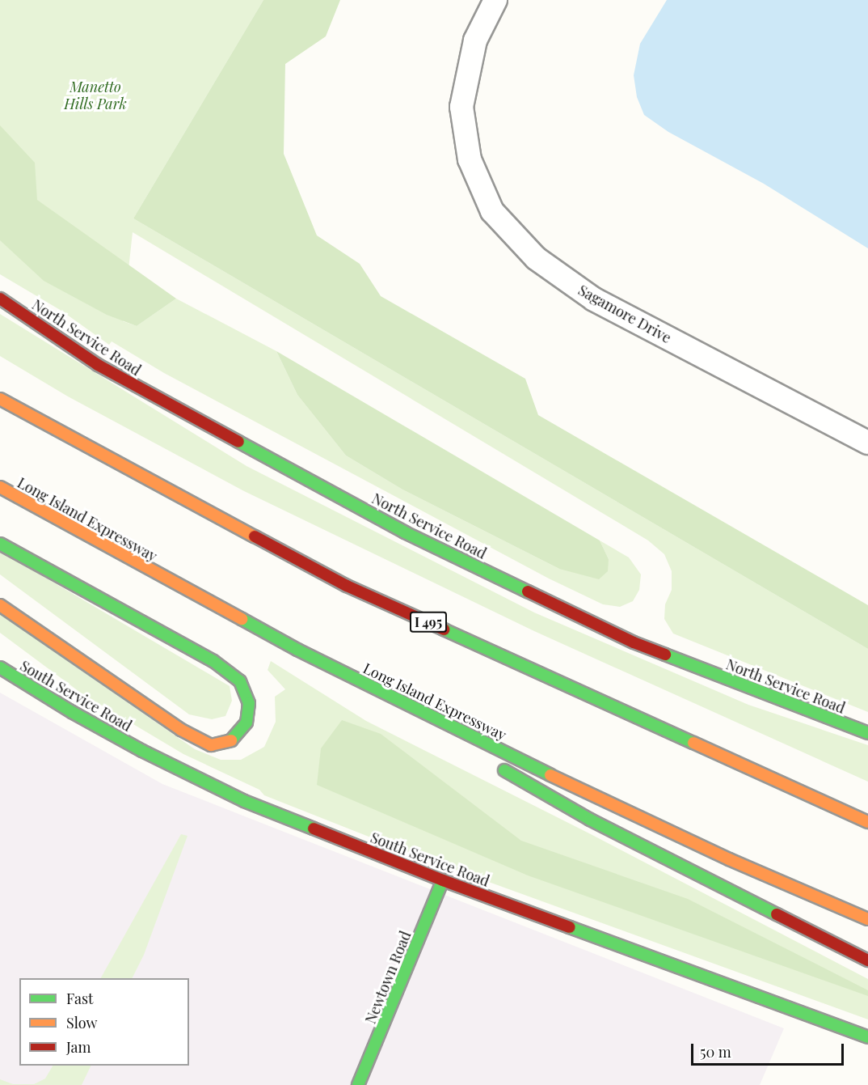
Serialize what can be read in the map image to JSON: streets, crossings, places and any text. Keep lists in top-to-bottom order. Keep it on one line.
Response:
{"streets":{"main road":["North Service Road","Long Island Expressway","I 495","South Service Road","Newtown Road"],"street":["Sagamore Drive"]},"crossings":[["South Service Road","Newtown Road"]],"parks":["Manetto Hills Park"],"legend":["Fast","Slow","Jam"],"scale_bar":"50 m"}
